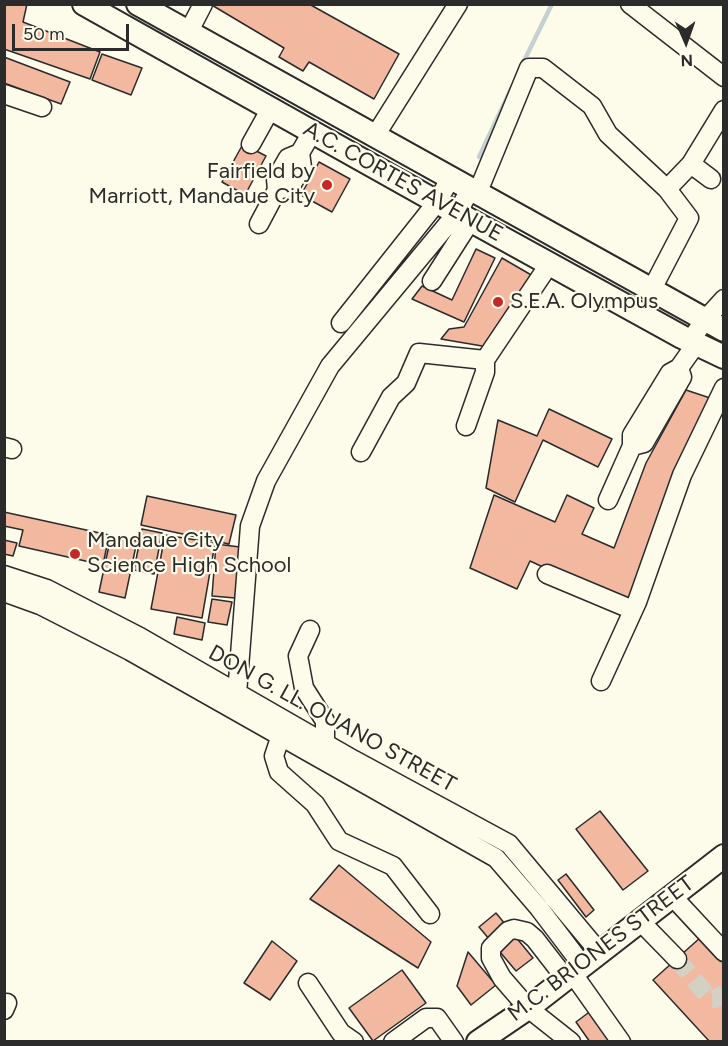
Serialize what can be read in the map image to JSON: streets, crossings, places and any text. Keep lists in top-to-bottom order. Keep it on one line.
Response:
{"streets":{"main road":["A.C. CORTES AVENUE","M.C. BRIONES STREET"],"street":["DON G. LL. OUANO STREET"]},"crossings":[["DON G. LL. OUANO STREET","M.C. BRIONES STREET"]],"places":["Fairfield by Marriott, Mandaue City","S.E.A. Olympus","Mandaue City Science High School"],"scale_bar":"50 m","north":"bottom"}
